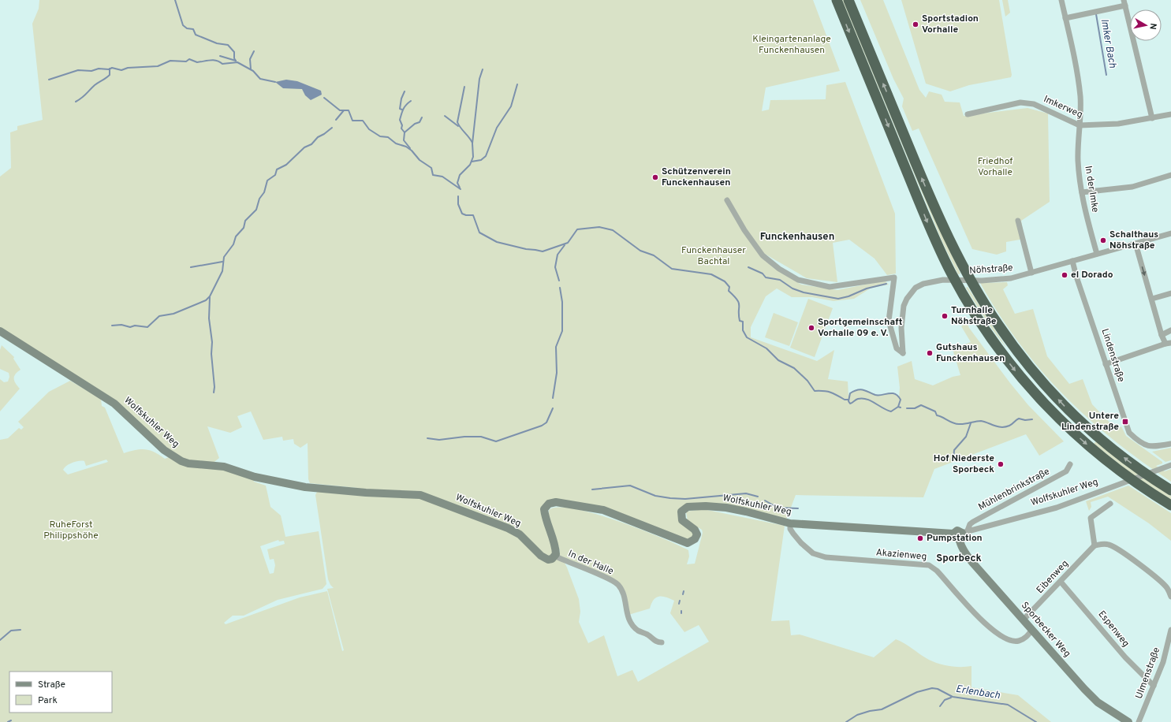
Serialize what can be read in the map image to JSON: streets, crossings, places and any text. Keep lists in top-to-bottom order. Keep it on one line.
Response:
{"streets":{"street":["Imkerweg","In der Imke","Nöhstraße","Lindenstraße","Wolfskuhler Weg","Mühlenbrinkstraße","Akazienweg","In der Halle","Eibenweg","Espenweg","Sporbecker Weg","Ulmenstraße"]},"crossings":[["Imkerweg","In der Imke"],["In der Imke","Nöhstraße"],["Nöhstraße","Lindenstraße"],["Wolfskuhler Weg","Mühlenbrinkstraße"],["Wolfskuhler Weg","Akazienweg"],["Wolfskuhler Weg","In der Halle"],["Wolfskuhler Weg","Sporbecker Weg"],["Mühlenbrinkstraße","Sporbecker Weg"],["Akazienweg","Sporbecker Weg"],["Eibenweg","Espenweg"],["Eibenweg","Sporbecker Weg"],["Espenweg","Ulmenstraße"]],"districts":["Funckenhausen","Sporbeck"],"water":["Imker Bach","Erlenbach"],"parks":["Kleingartenanlage Funckenhausen","Friedhof Vorhalle","Funckenhauser Bachtal","RuheForst Philippshöhe"],"places":{"other":["Sportstadion Vorhalle","Schützenverein Funckenhausen","Schalthaus Nöhstraße","el Dorado","Turnhalle Nöhstraße","Sportgemeinschaft Vorhalle 09 e. V.","Gutshaus Funckenhausen","Hof Niederste Sporbeck","Pumpstation"],"transit":["Untere Lindenstraße"]},"legend":["Straße","Park"],"north":"right"}
